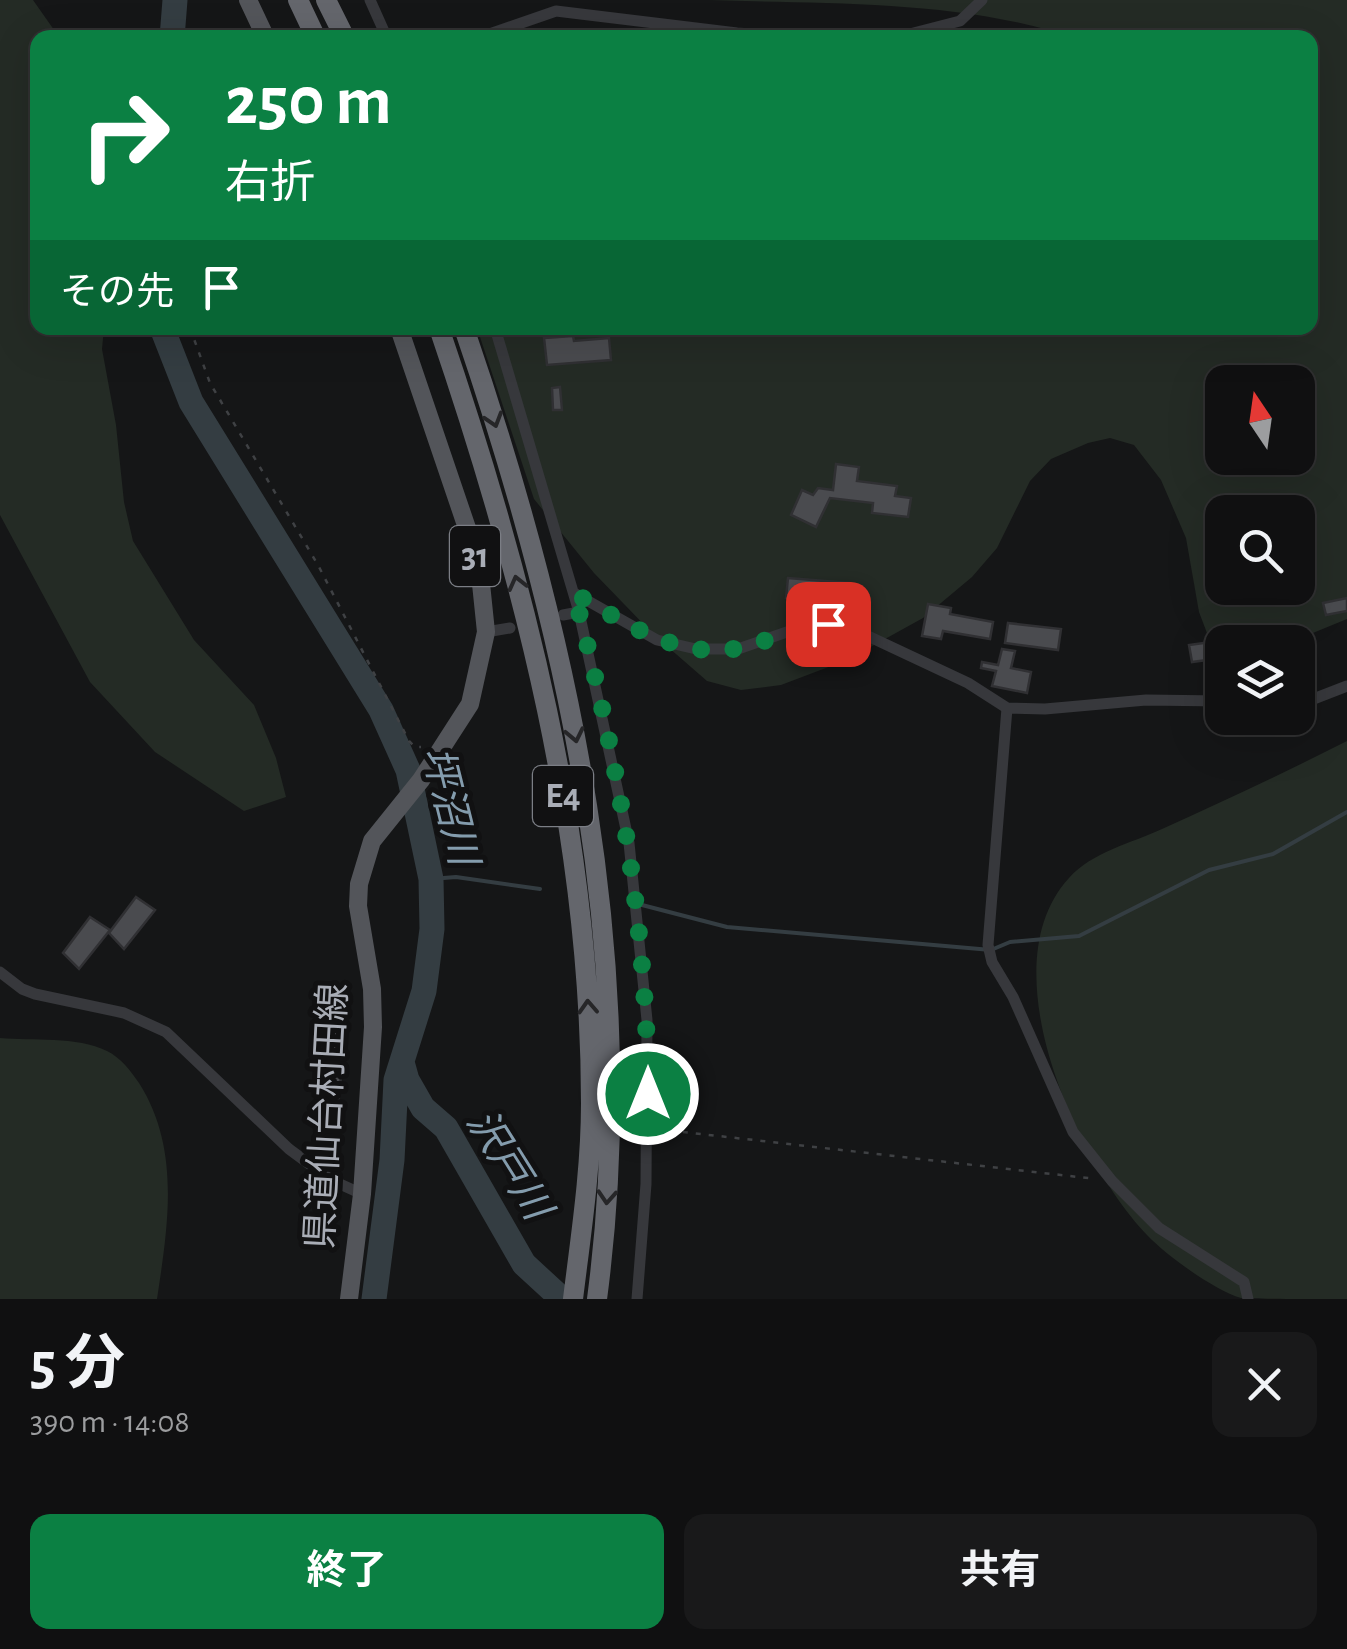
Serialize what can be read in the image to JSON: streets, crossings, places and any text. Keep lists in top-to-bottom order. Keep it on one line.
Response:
{"streets":{"highway":["E4"],"main road":["31","県道仙台村田線"]},"water":["坪沼川","沢戸川"],"north":"top","page":{"turn":["250 m","右折"],"then":"その先","heading":["5 分","390 m · 14:08"],"buttons":["終了","共有"]}}
